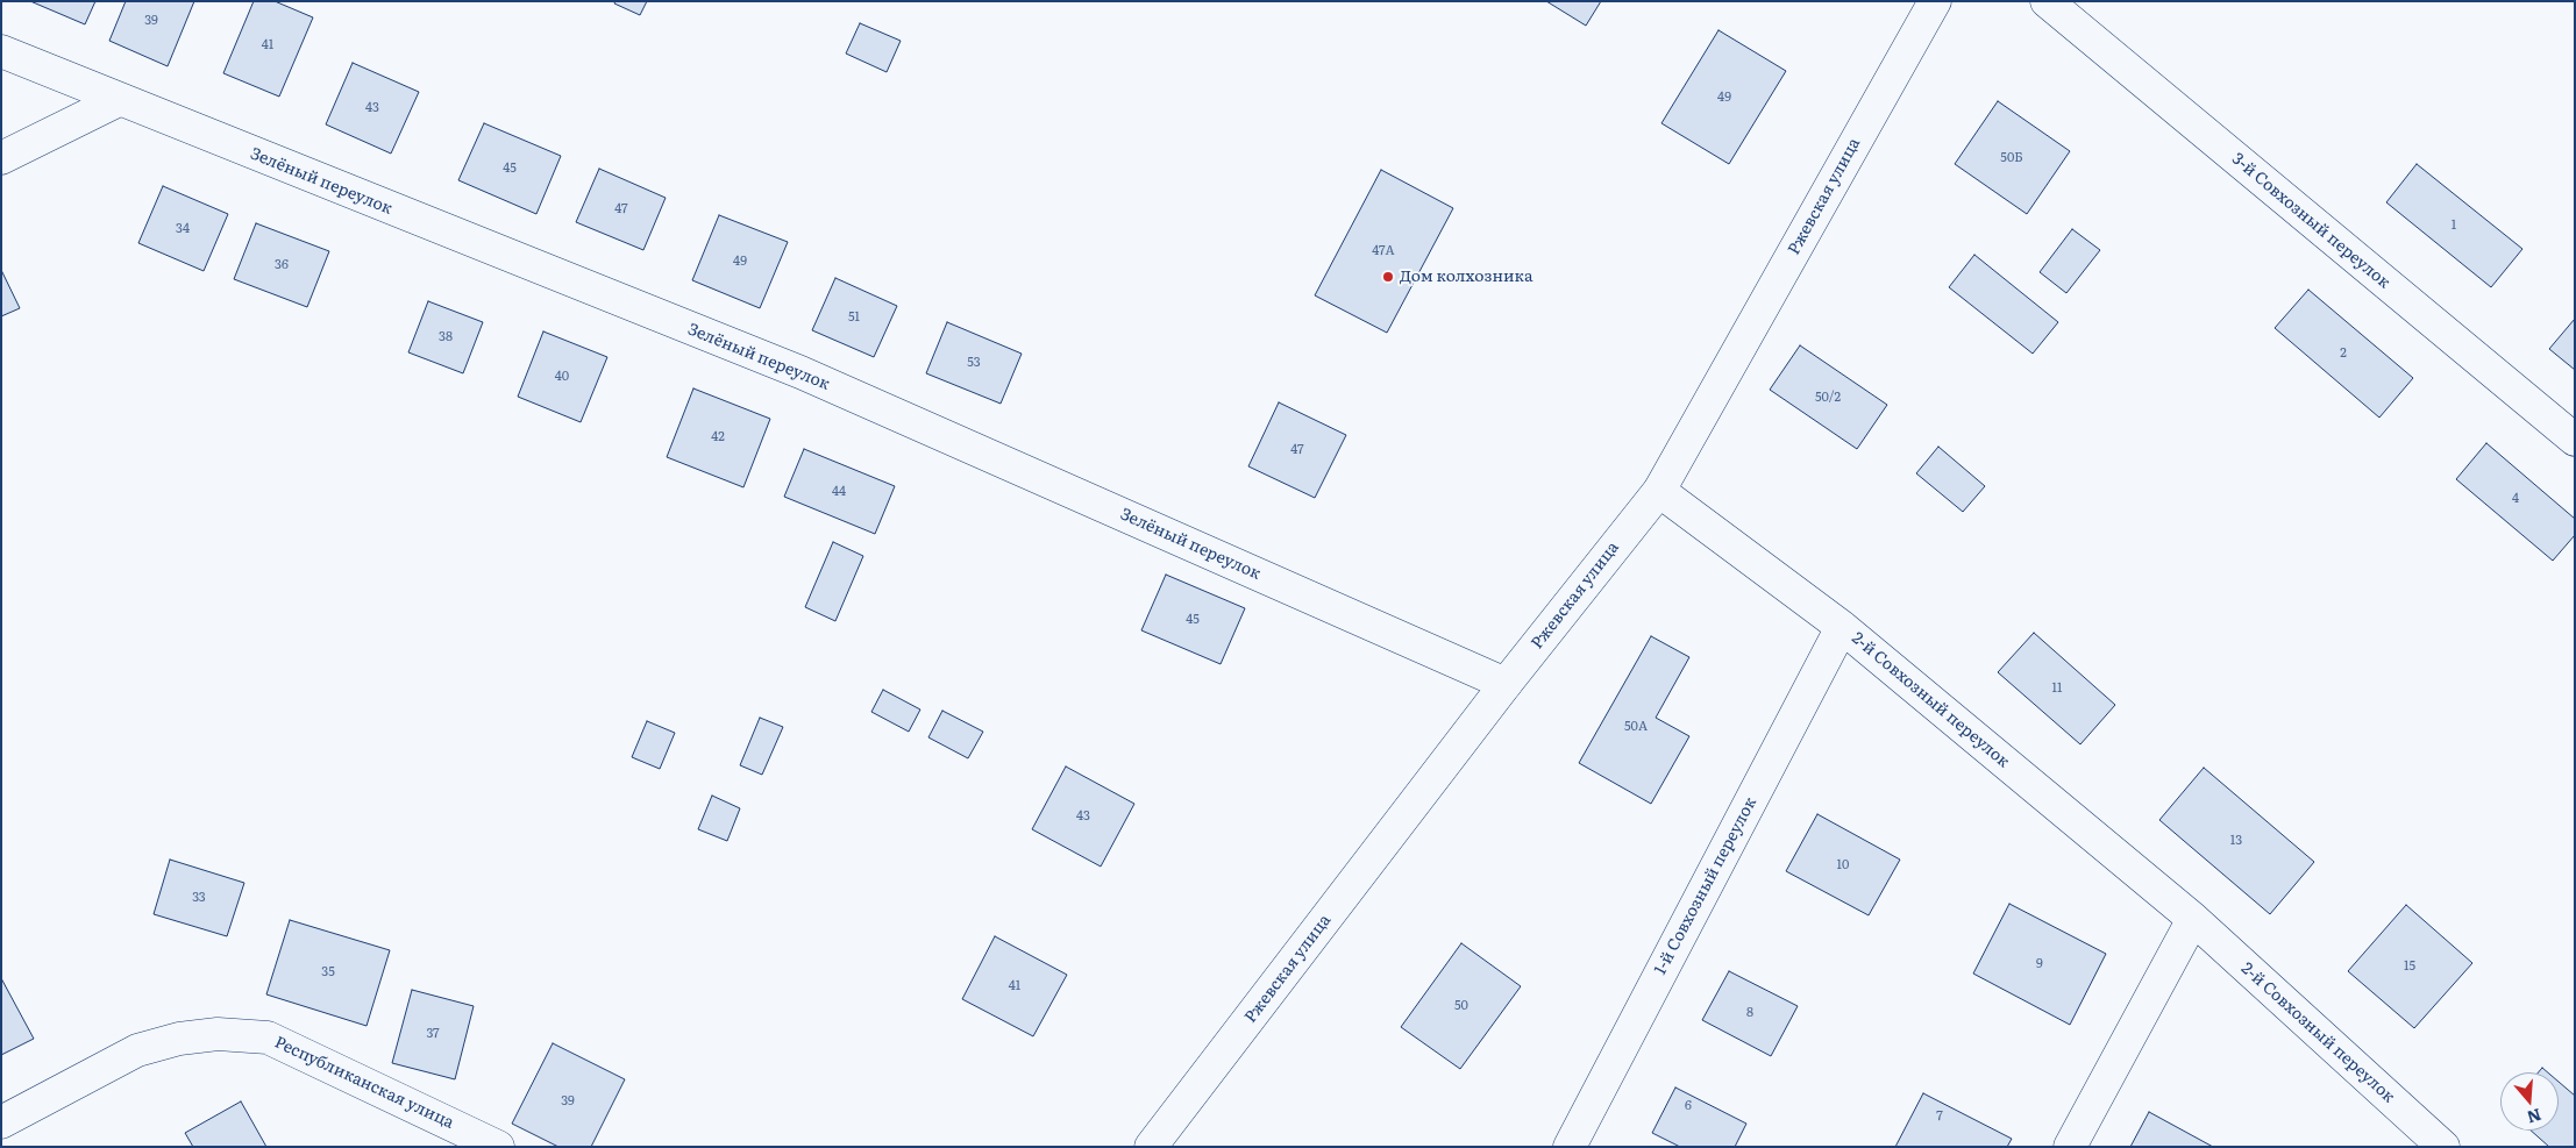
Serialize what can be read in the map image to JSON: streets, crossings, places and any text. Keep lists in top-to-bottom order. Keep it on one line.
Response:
{"streets":{"street":["Зелёный переулок","Ржевская улица","3-й Совхозный переулок","2-й Совхозный переулок","1-й Совхозный переулок","Республиканская улица"]},"crossings":[["Зелёный переулок","Ржевская улица"],["Ржевская улица","2-й Совхозный переулок"],["2-й Совхозный переулок","1-й Совхозный переулок"]],"places":["Дом колхозника"],"house_numbers":["39","41","49","43","50Б","45","47","1","34","47А","49","36","51","38","2","53","40","50/2","42","47","44","4","45","11","50А","43","13","10","33","9","15","35","41","50","8","37","39","6","7"],"north":"bottom"}
